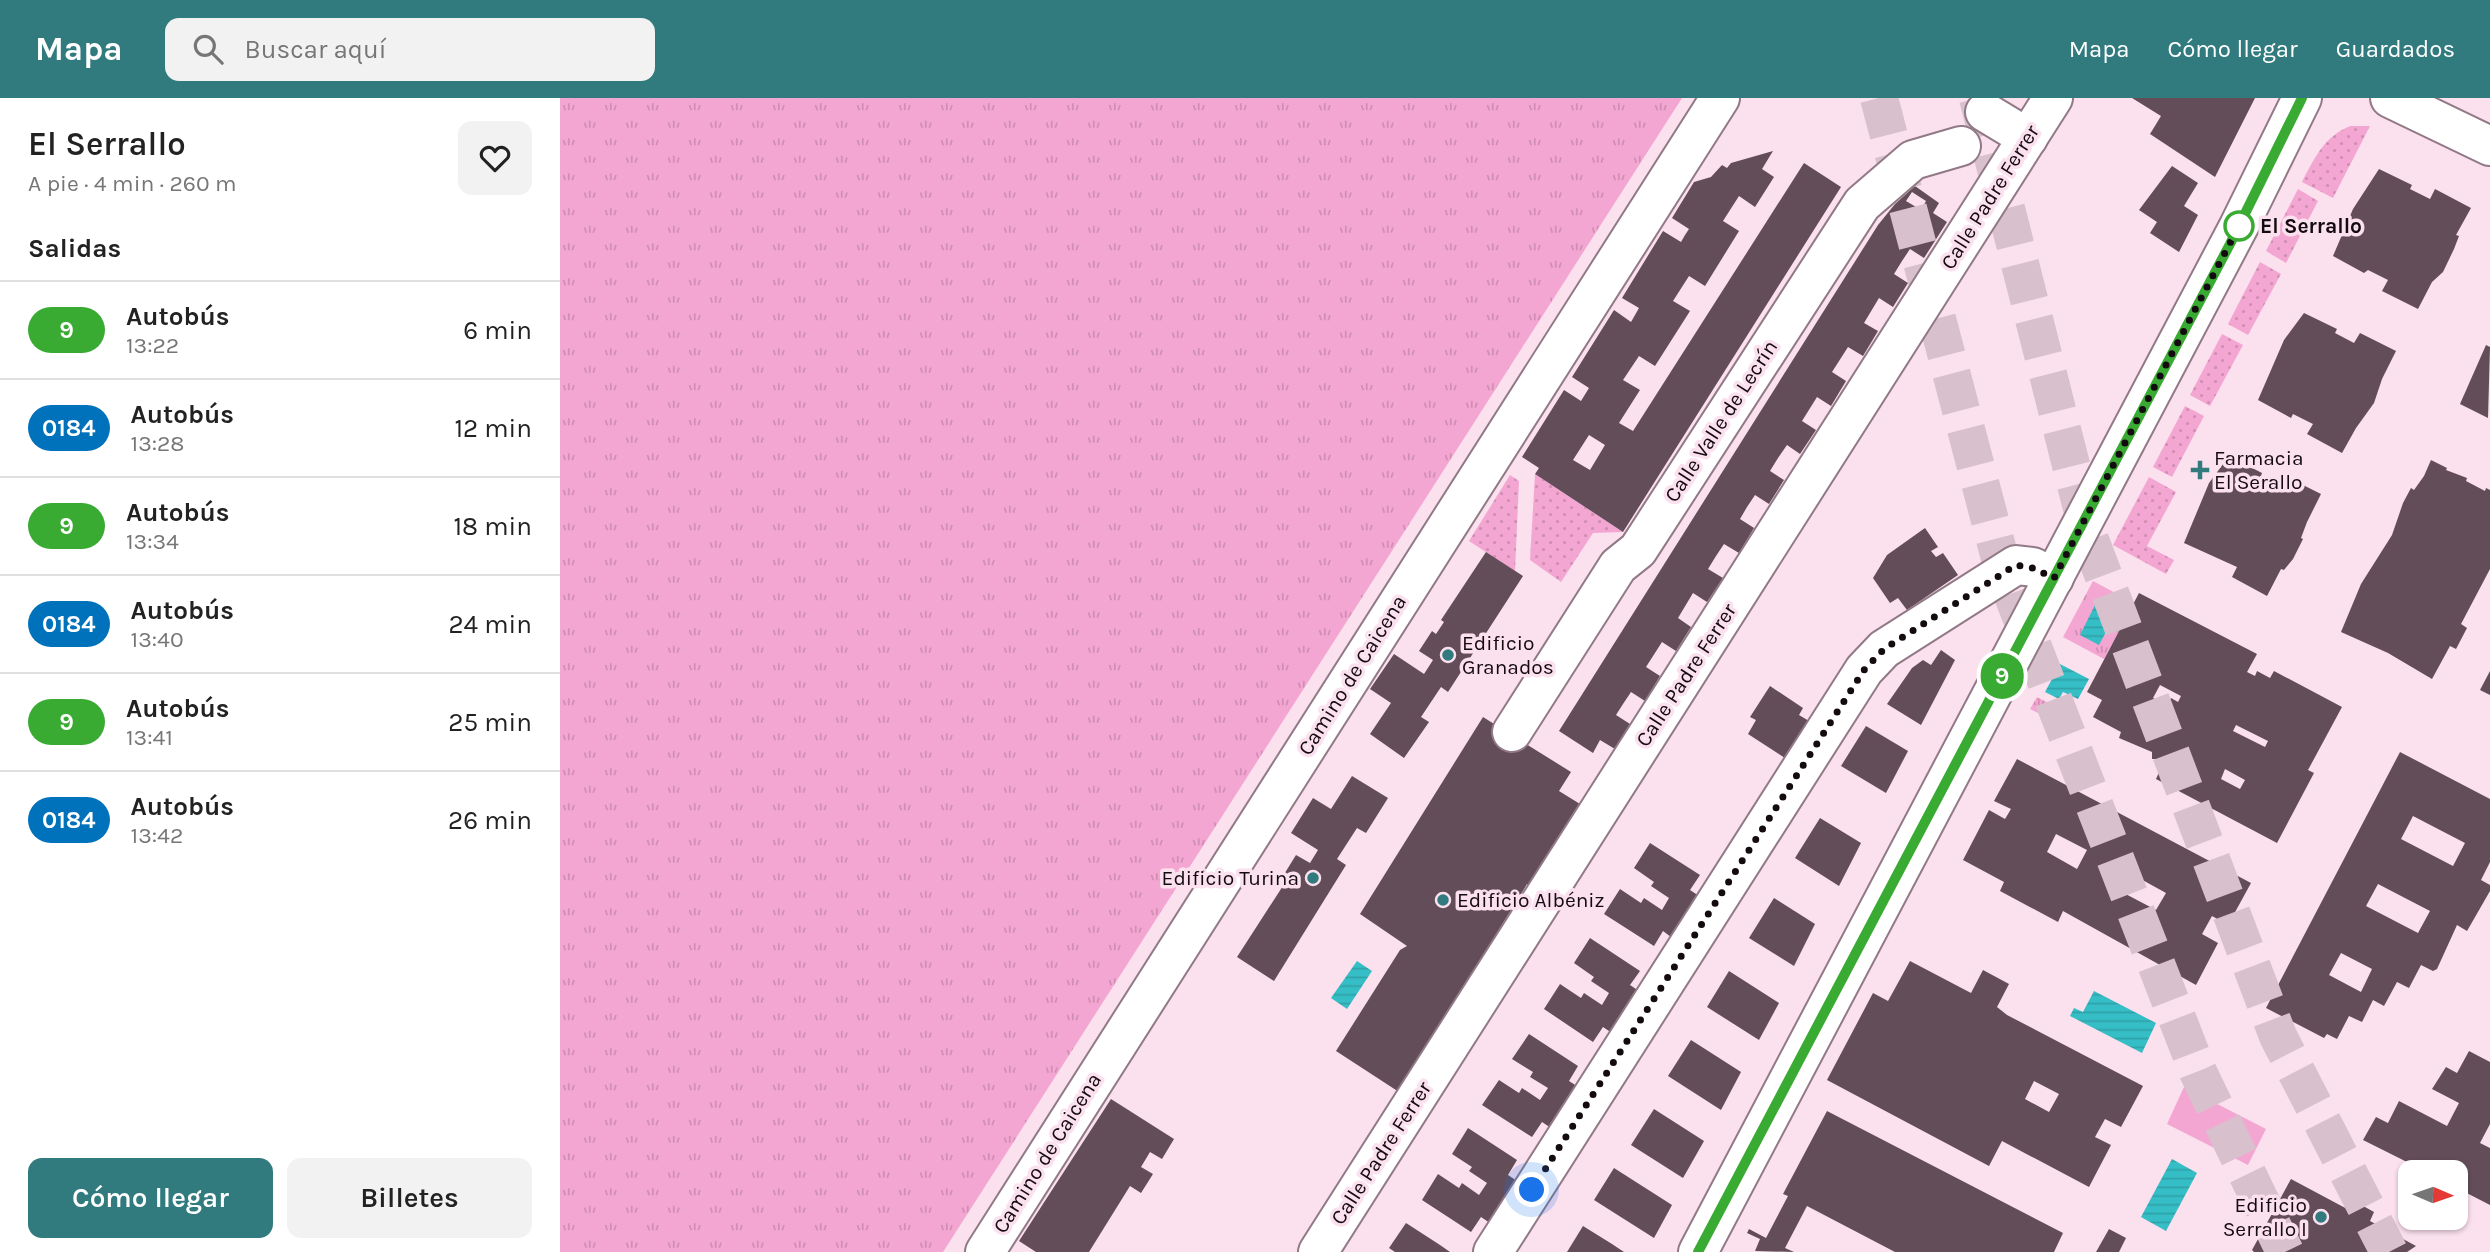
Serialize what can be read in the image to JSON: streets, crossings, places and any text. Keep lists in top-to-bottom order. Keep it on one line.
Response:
{"streets":{"street":["Calle Padre Ferrer","Calle Valle de Lecrín","Camino de Caicena"]},"places":{"other":["El Serrallo","Edificio Granados","Edificio Turina","Edificio Albéniz","Edificio Serrallo I"],"health":["Farmacia El Serallo"]},"lines":["bus line 9"],"north":"right","page":{"header":"Mapa","search":"Buscar aquí","nav":["Mapa","Cómo llegar","Guardados"],"heading":[["El Serrallo","A pie · 4 min · 260 m"],"Salidas"],"on_map":"9","list":[{"mark":"9","name":"Autobús","note":"13:22","value":"6 min"},{"mark":"0184","name":"Autobús","note":"13:28","value":"12 min"},{"mark":"9","name":"Autobús","note":"13:34","value":"18 min"},{"mark":"0184","name":"Autobús","note":"13:40","value":"24 min"},{"mark":"9","name":"Autobús","note":"13:41","value":"25 min"},{"mark":"0184","name":"Autobús","note":"13:42","value":"26 min"}],"buttons":["Cómo llegar","Billetes"]}}
